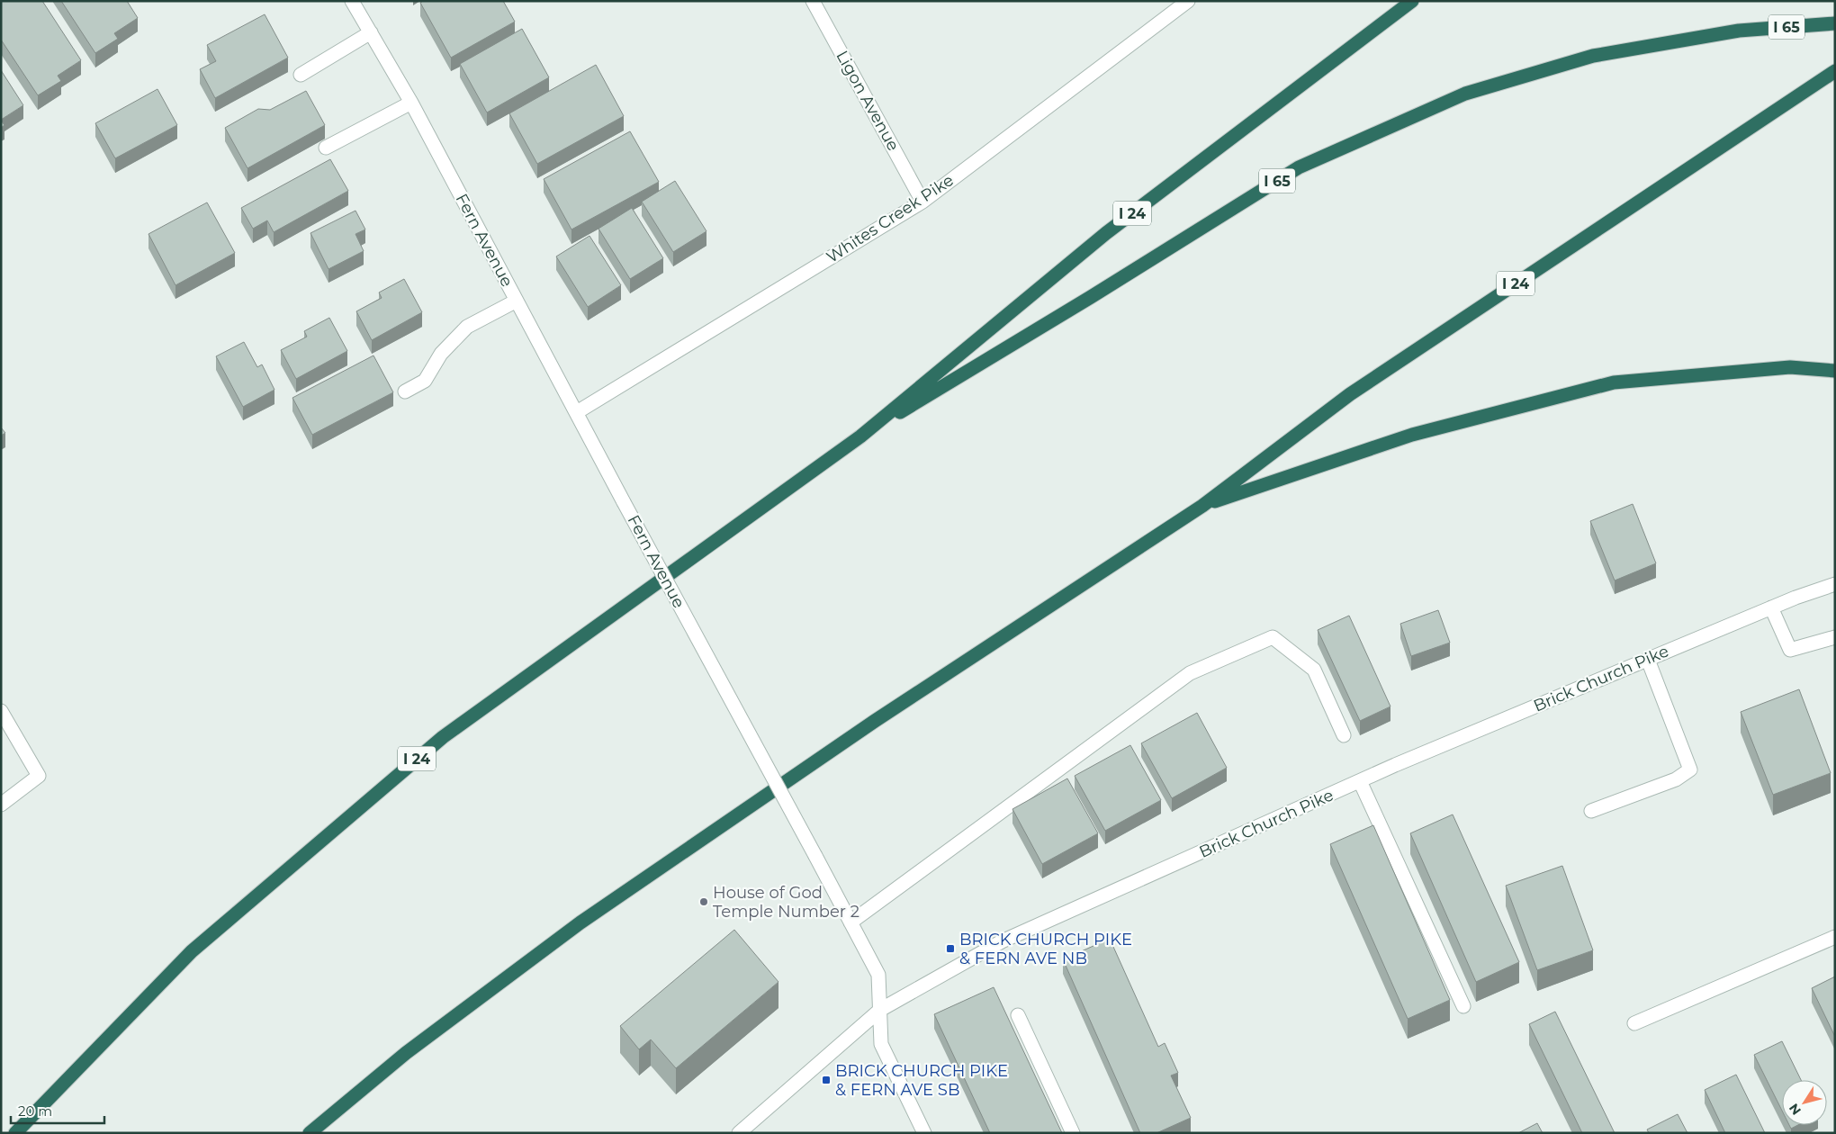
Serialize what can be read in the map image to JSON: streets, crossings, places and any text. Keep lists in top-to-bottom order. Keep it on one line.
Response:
{"streets":{"highway":["I 65","I 24"],"street":["Ligon Avenue","Whites Creek Pike","Fern Avenue","Brick Church Pike"]},"crossings":[["I 65","I 24"],["Ligon Avenue","Whites Creek Pike"],["Whites Creek Pike","Fern Avenue"],["Fern Avenue","Brick Church Pike"]],"places":{"other":["House of God Temple Number 2"],"transit":["BRICK CHURCH PIKE & FERN AVE NB","BRICK CHURCH PIKE & FERN AVE SB"]},"scale_bar":"20 m","north":"bottom left"}
